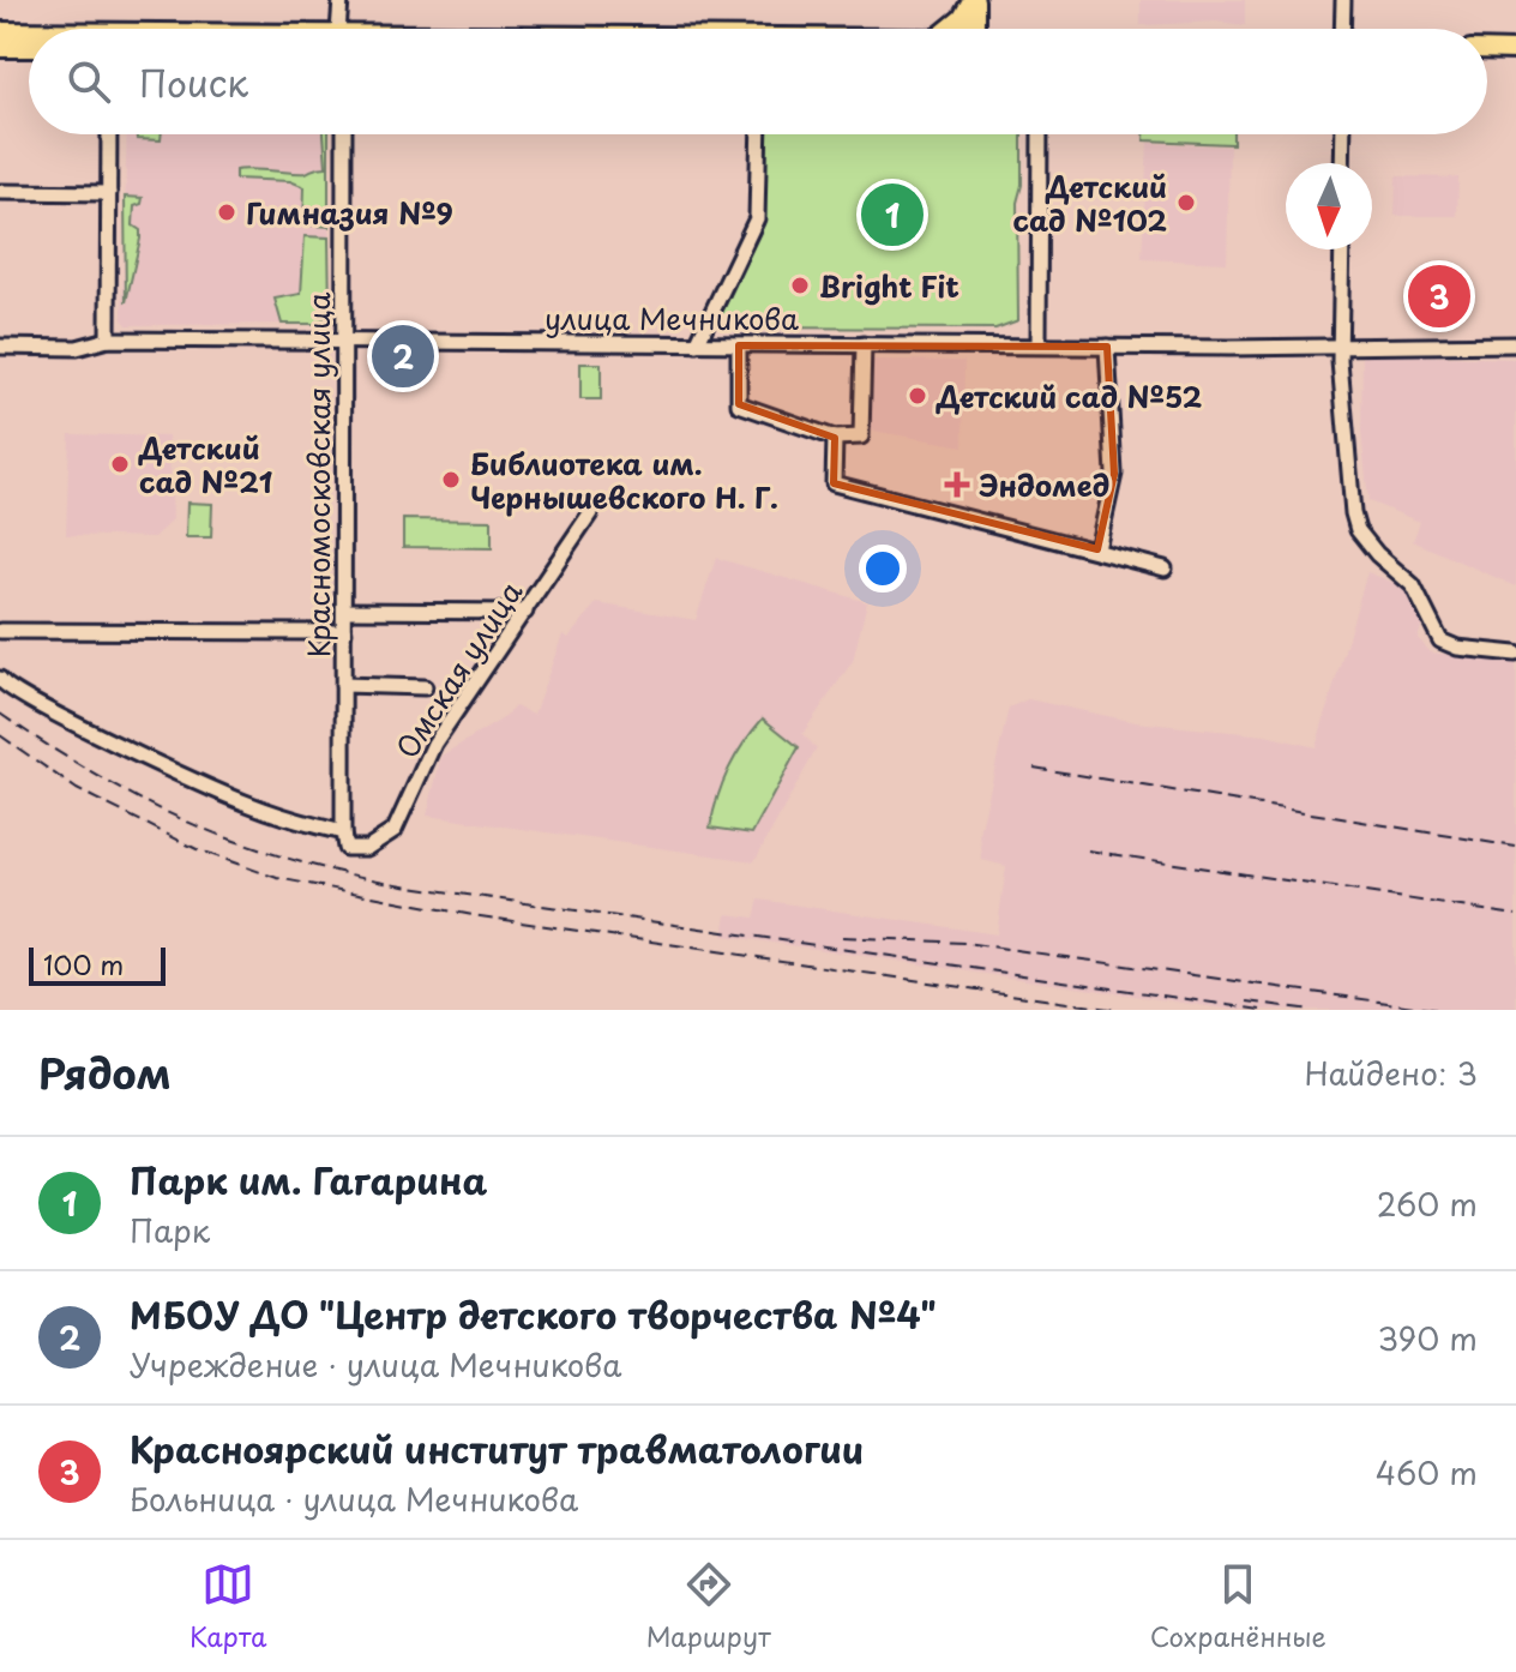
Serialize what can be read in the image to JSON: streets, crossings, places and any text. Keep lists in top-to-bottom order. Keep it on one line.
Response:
{"streets":{"street":["улица Мечникова","Красномосковская улица","Омская улица"]},"crossings":[["улица Мечникова","Красномосковская улица"],["Красномосковская улица","Омская улица"]],"places":{"other":["Детский сад №102","Гимназия №9","Bright Fit","Детский сад №52","Детский сад №21","Библиотека им. Чернышевского Н. Г."],"health":["Эндомед"]},"scale_bar":"100 m","north":"bottom","page":{"search":"Поиск","pins":["1","3","2"],"scale":"100 m","heading":["Рядом","Найдено: 3"],"list":[{"mark":"1","name":"Парк им. Гагарина","note":"Парк","value":"260 m"},{"mark":"2","name":"МБОУ ДО \"Центр детского творчества №4\"","note":"Учреждение · улица Мечникова","value":"390 m"},{"mark":"3","name":"Красноярский институт травматологии","note":"Больница · улица Мечникова","value":"460 m"}],"nav":["Карта","Маршрут","Сохранённые"]}}
